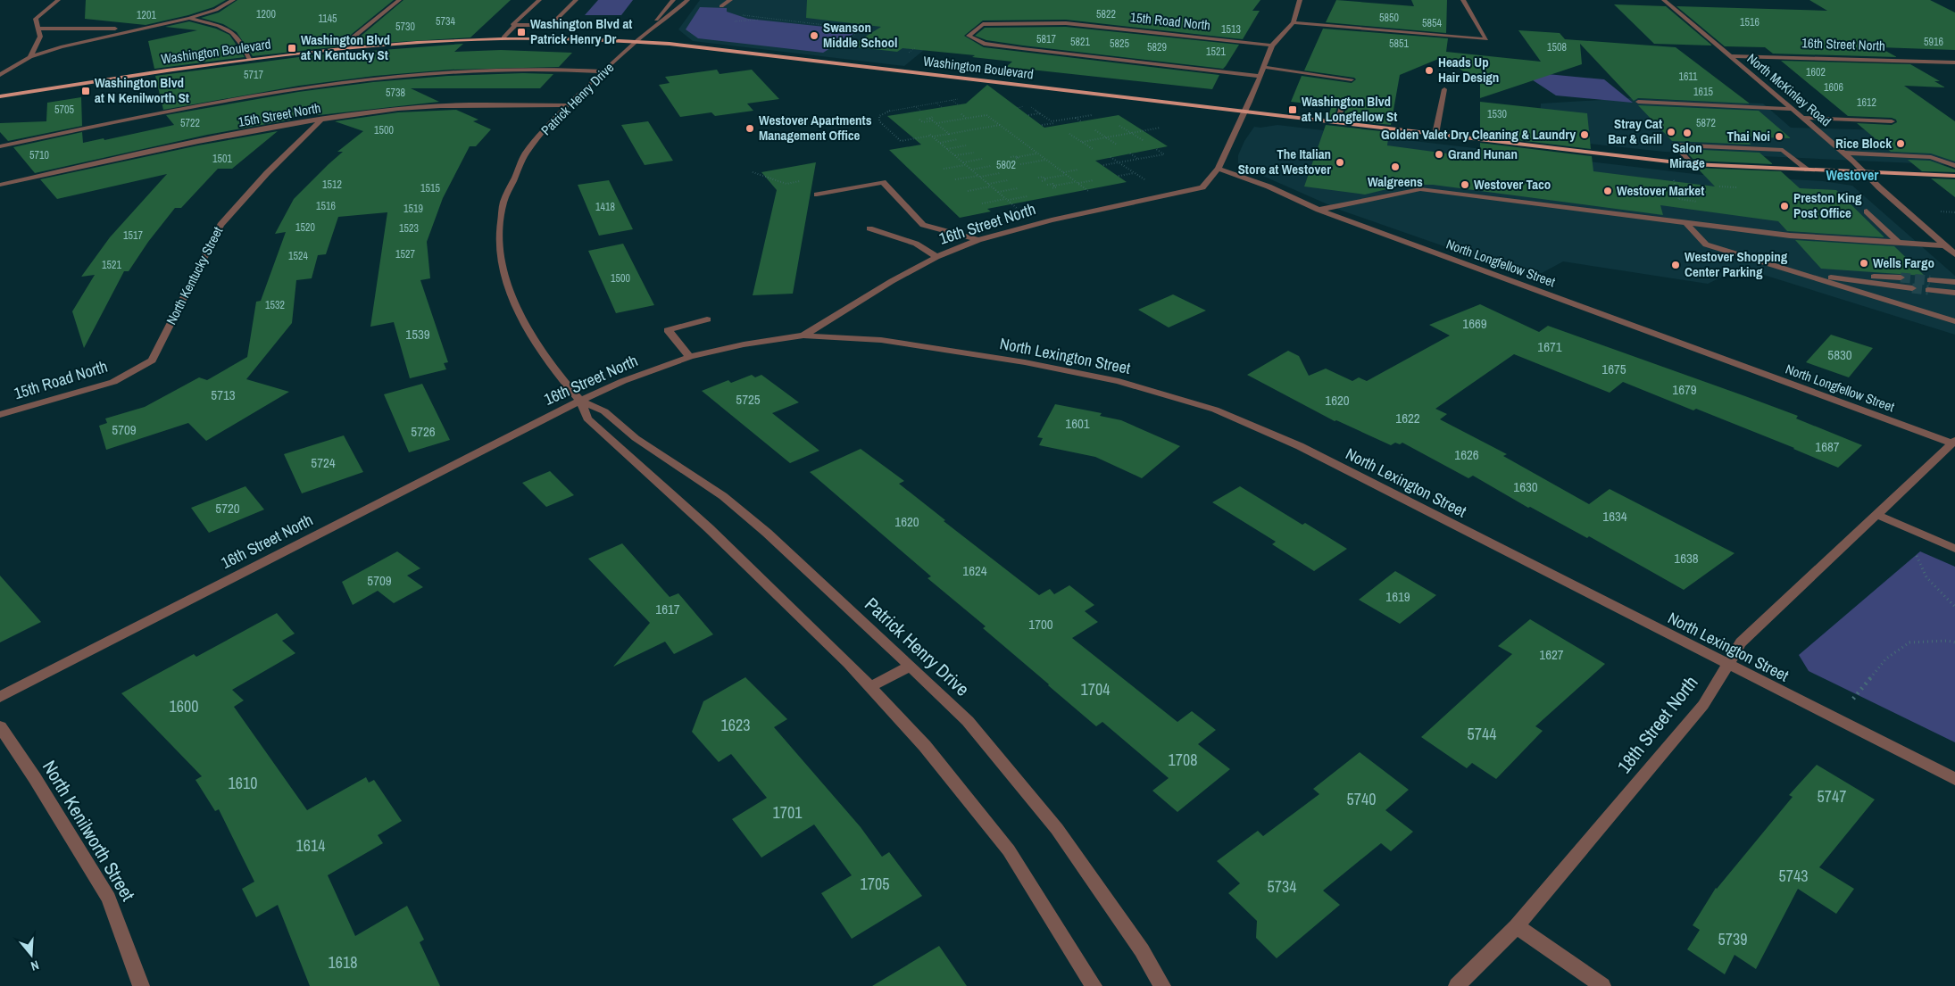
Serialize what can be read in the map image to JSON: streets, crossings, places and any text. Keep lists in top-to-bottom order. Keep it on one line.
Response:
{"streets":{"main road":["Washington Boulevard"],"street":["15th Road North","16th Street North","North McKinley Road","Patrick Henry Drive","15th Street North","North Longfellow Street","North Kentucky Street","North Lexington Street","18th Street North","North Kenilworth Street"]},"crossings":[["15th Road North","North Kentucky Street"],["16th Street North","North McKinley Road"],["16th Street North","Patrick Henry Drive"],["16th Street North","North Longfellow Street"],["16th Street North","North Lexington Street"],["Washington Boulevard","North McKinley Road"],["Washington Boulevard","Patrick Henry Drive"],["Patrick Henry Drive","15th Street North"],["15th Street North","North Kentucky Street"],["North Longfellow Street","18th Street North"],["North Lexington Street","18th Street North"]],"districts":["Westover"],"places":{"transit":["Washington Blvd at Patrick Henry Dr","Washington Blvd at N Kentucky St","Washington Blvd at N Kenilworth St","Washington Blvd at N Longfellow St"],"other":["Swanson Middle School","Heads Up Hair Design","Westover Apartments Management Office","Stray Cat Bar & Grill","Salon Mirage","Golden Valet Dry Cleaning & Laundry","Thai Noi","Rice Block","Grand Hunan","The Italian Store at Westover","Walgreens","Westover Taco","Westover Market","Preston King Post Office","Wells Fargo","Westover Shopping Center Parking"]},"house_numbers":["1200","5822","1201","5850","1145","5734","1516","5854","5730","1513","5817","5821","5916","5825","5851","5829","1508","1521","1602","5717","1611","1606","1615","5738","1612","5705","1530","5722","5872","1500","5710","1501","5802","1512","1515","1516","1418","1519","1520","1523","1517","1527","1524","1521","1500","1532","1669","1539","1671","5830","1675","1679","5713","5725","1620","1622","1601","5709","5726","1687","1626","5724","1630","5720","1634","1620","1638","1624","5709","1619","1617","1700","1627","1704","1600","1623","5744","1708","1610","5747","5740","1701","1614","5743","1705","5734","5739","1618"],"north":"bottom"}
